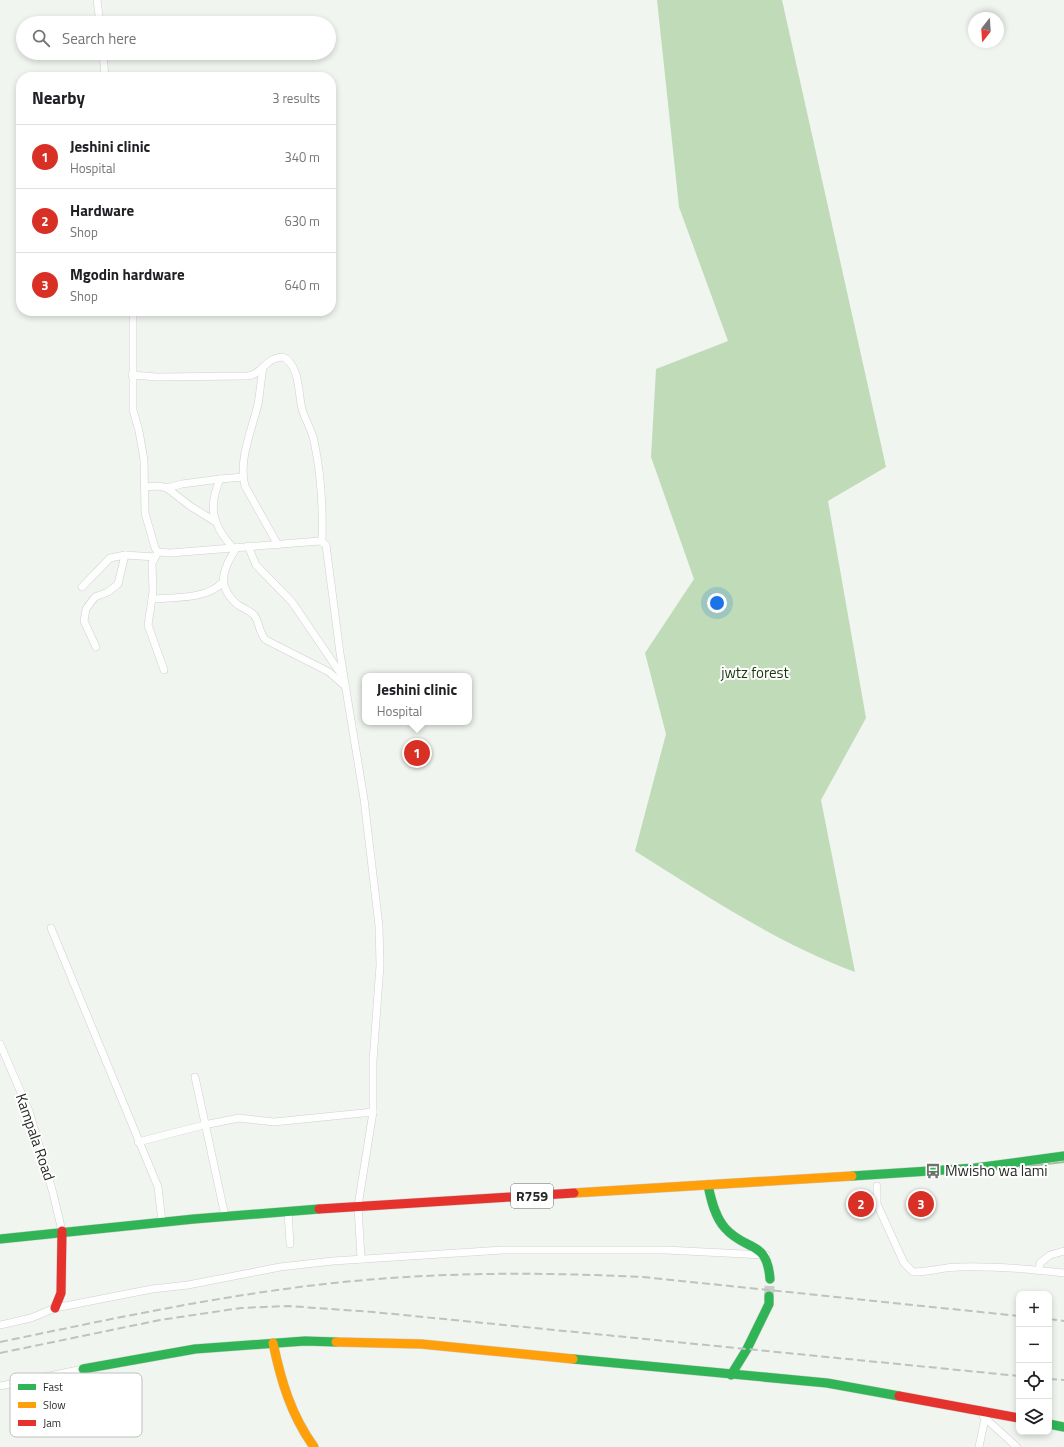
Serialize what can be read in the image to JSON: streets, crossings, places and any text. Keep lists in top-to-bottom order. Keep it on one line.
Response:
{"streets":{"street":["Kampala Road","R759"]},"crossings":[["Kampala Road","R759"]],"parks":["jwtz forest"],"places":{"bus stop":["Mwisho wa lami"]},"legend":["Fast","Slow","Jam"],"north":"bottom","page":{"search":"Search here","heading":["Nearby","3 results"],"list":[{"mark":"1","name":"Jeshini clinic","note":"Hospital","value":"340 m"},{"mark":"2","name":"Hardware","note":"Shop","value":"630 m"},{"mark":"3","name":"Mgodin hardware","note":"Shop","value":"640 m"}],"popup":["Jeshini clinic","Hospital"],"pins":["1","2","3"],"map_buttons":["+","−"]}}
